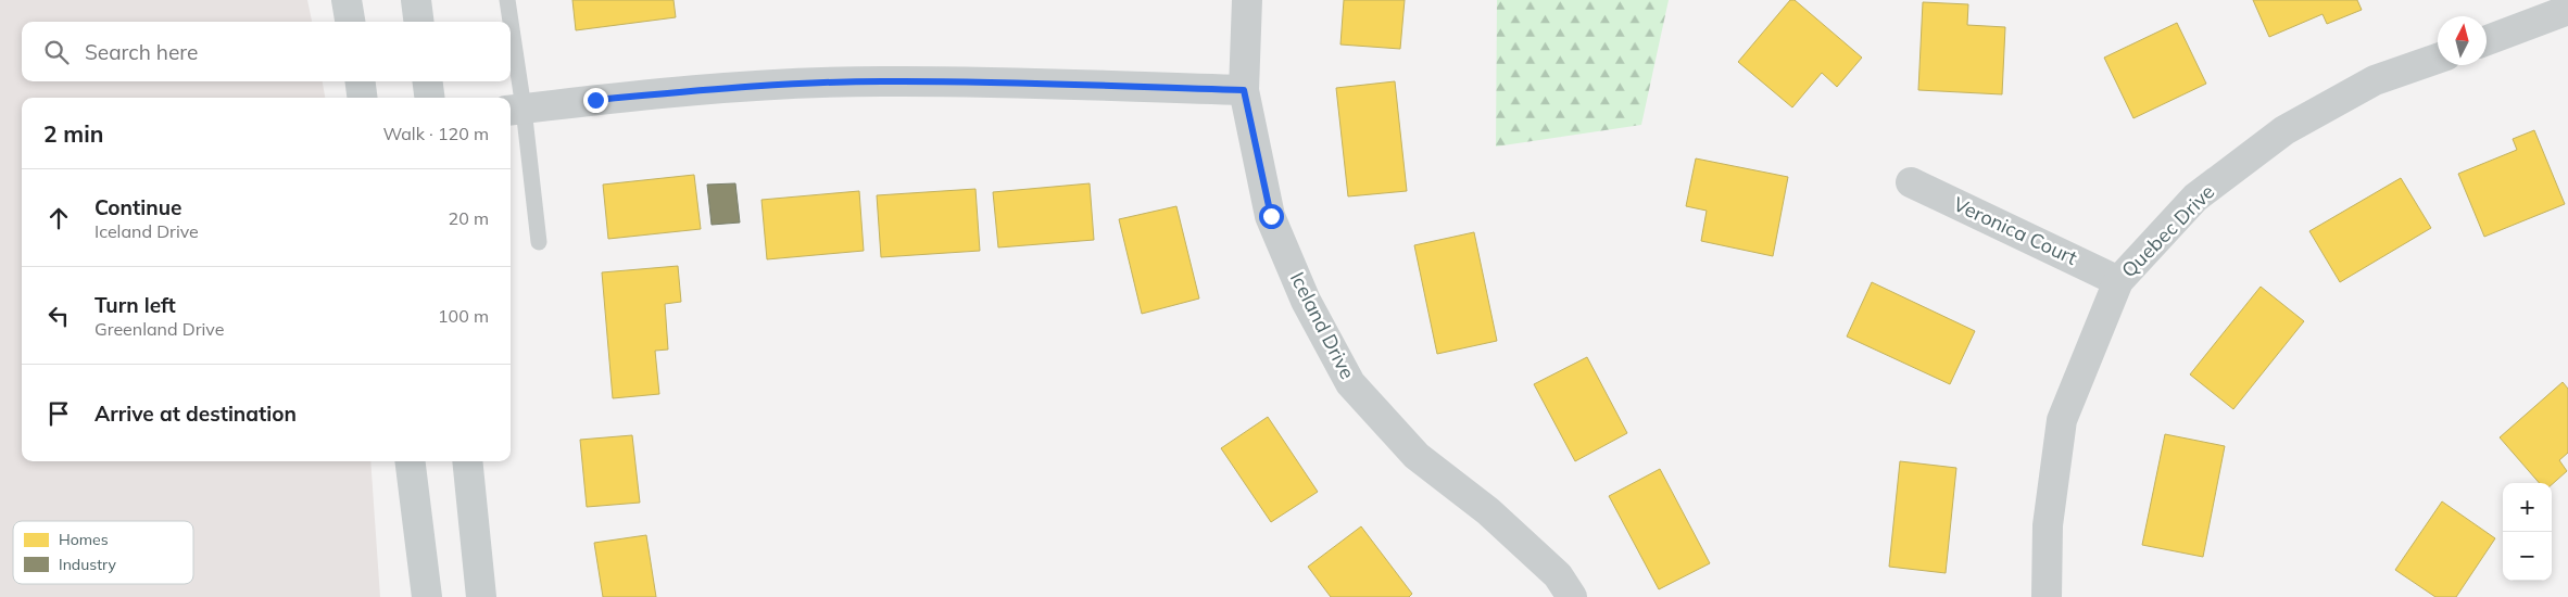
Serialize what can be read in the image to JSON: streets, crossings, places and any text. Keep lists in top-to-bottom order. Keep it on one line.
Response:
{"streets":{"street":["Veronica Court","Quebec Drive","Iceland Drive"]},"crossings":[["Veronica Court","Quebec Drive"]],"legend":["Homes","Industry"],"north":"top","page":{"search":"Search here","heading":["2 min","Walk · 120 m"],"list":[["Continue","Iceland Drive","20 m"],["Turn left","Greenland Drive","100 m"],"Arrive at destination"],"map_buttons":["+","−"]}}
